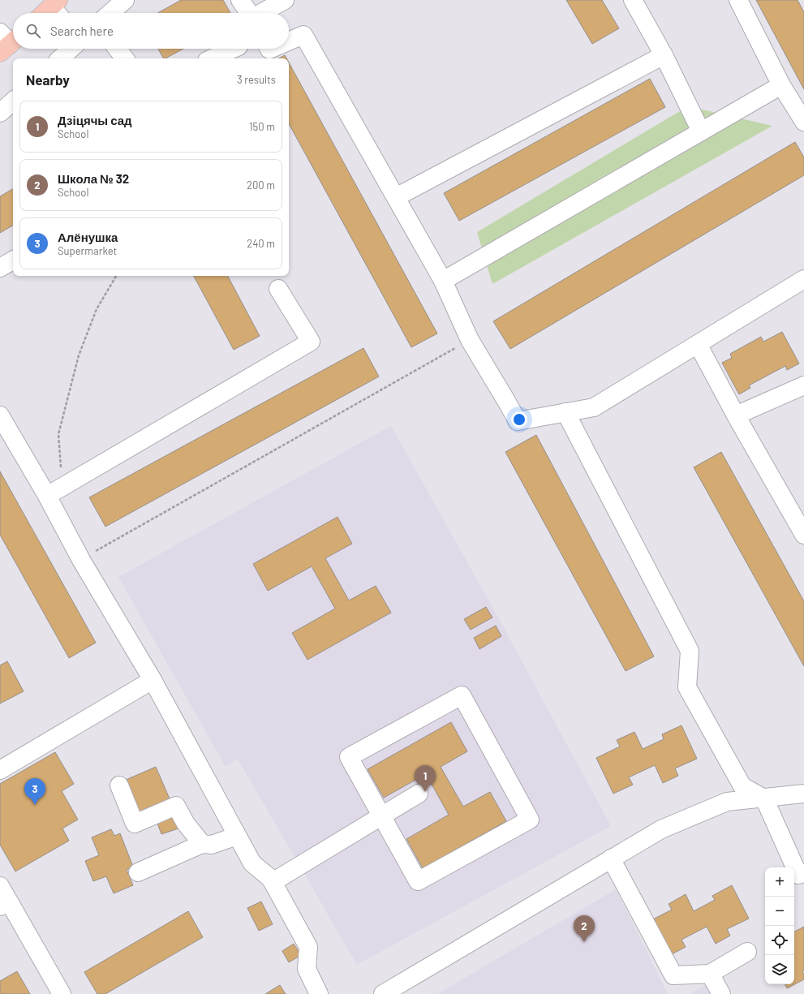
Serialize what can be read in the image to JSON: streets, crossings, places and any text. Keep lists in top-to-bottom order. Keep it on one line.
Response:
{"page":{"search":"Search here","heading":["Nearby","3 results"],"list":[{"mark":"1","name":"Дзіцячы сад","note":"School","value":"150 m"},{"mark":"2","name":"Школа № 32","note":"School","value":"200 m"},{"mark":"3","name":"Алёнушка","note":"Supermarket","value":"240 m"}],"pins":["1","3","2"],"map_buttons":["+","−"]}}
